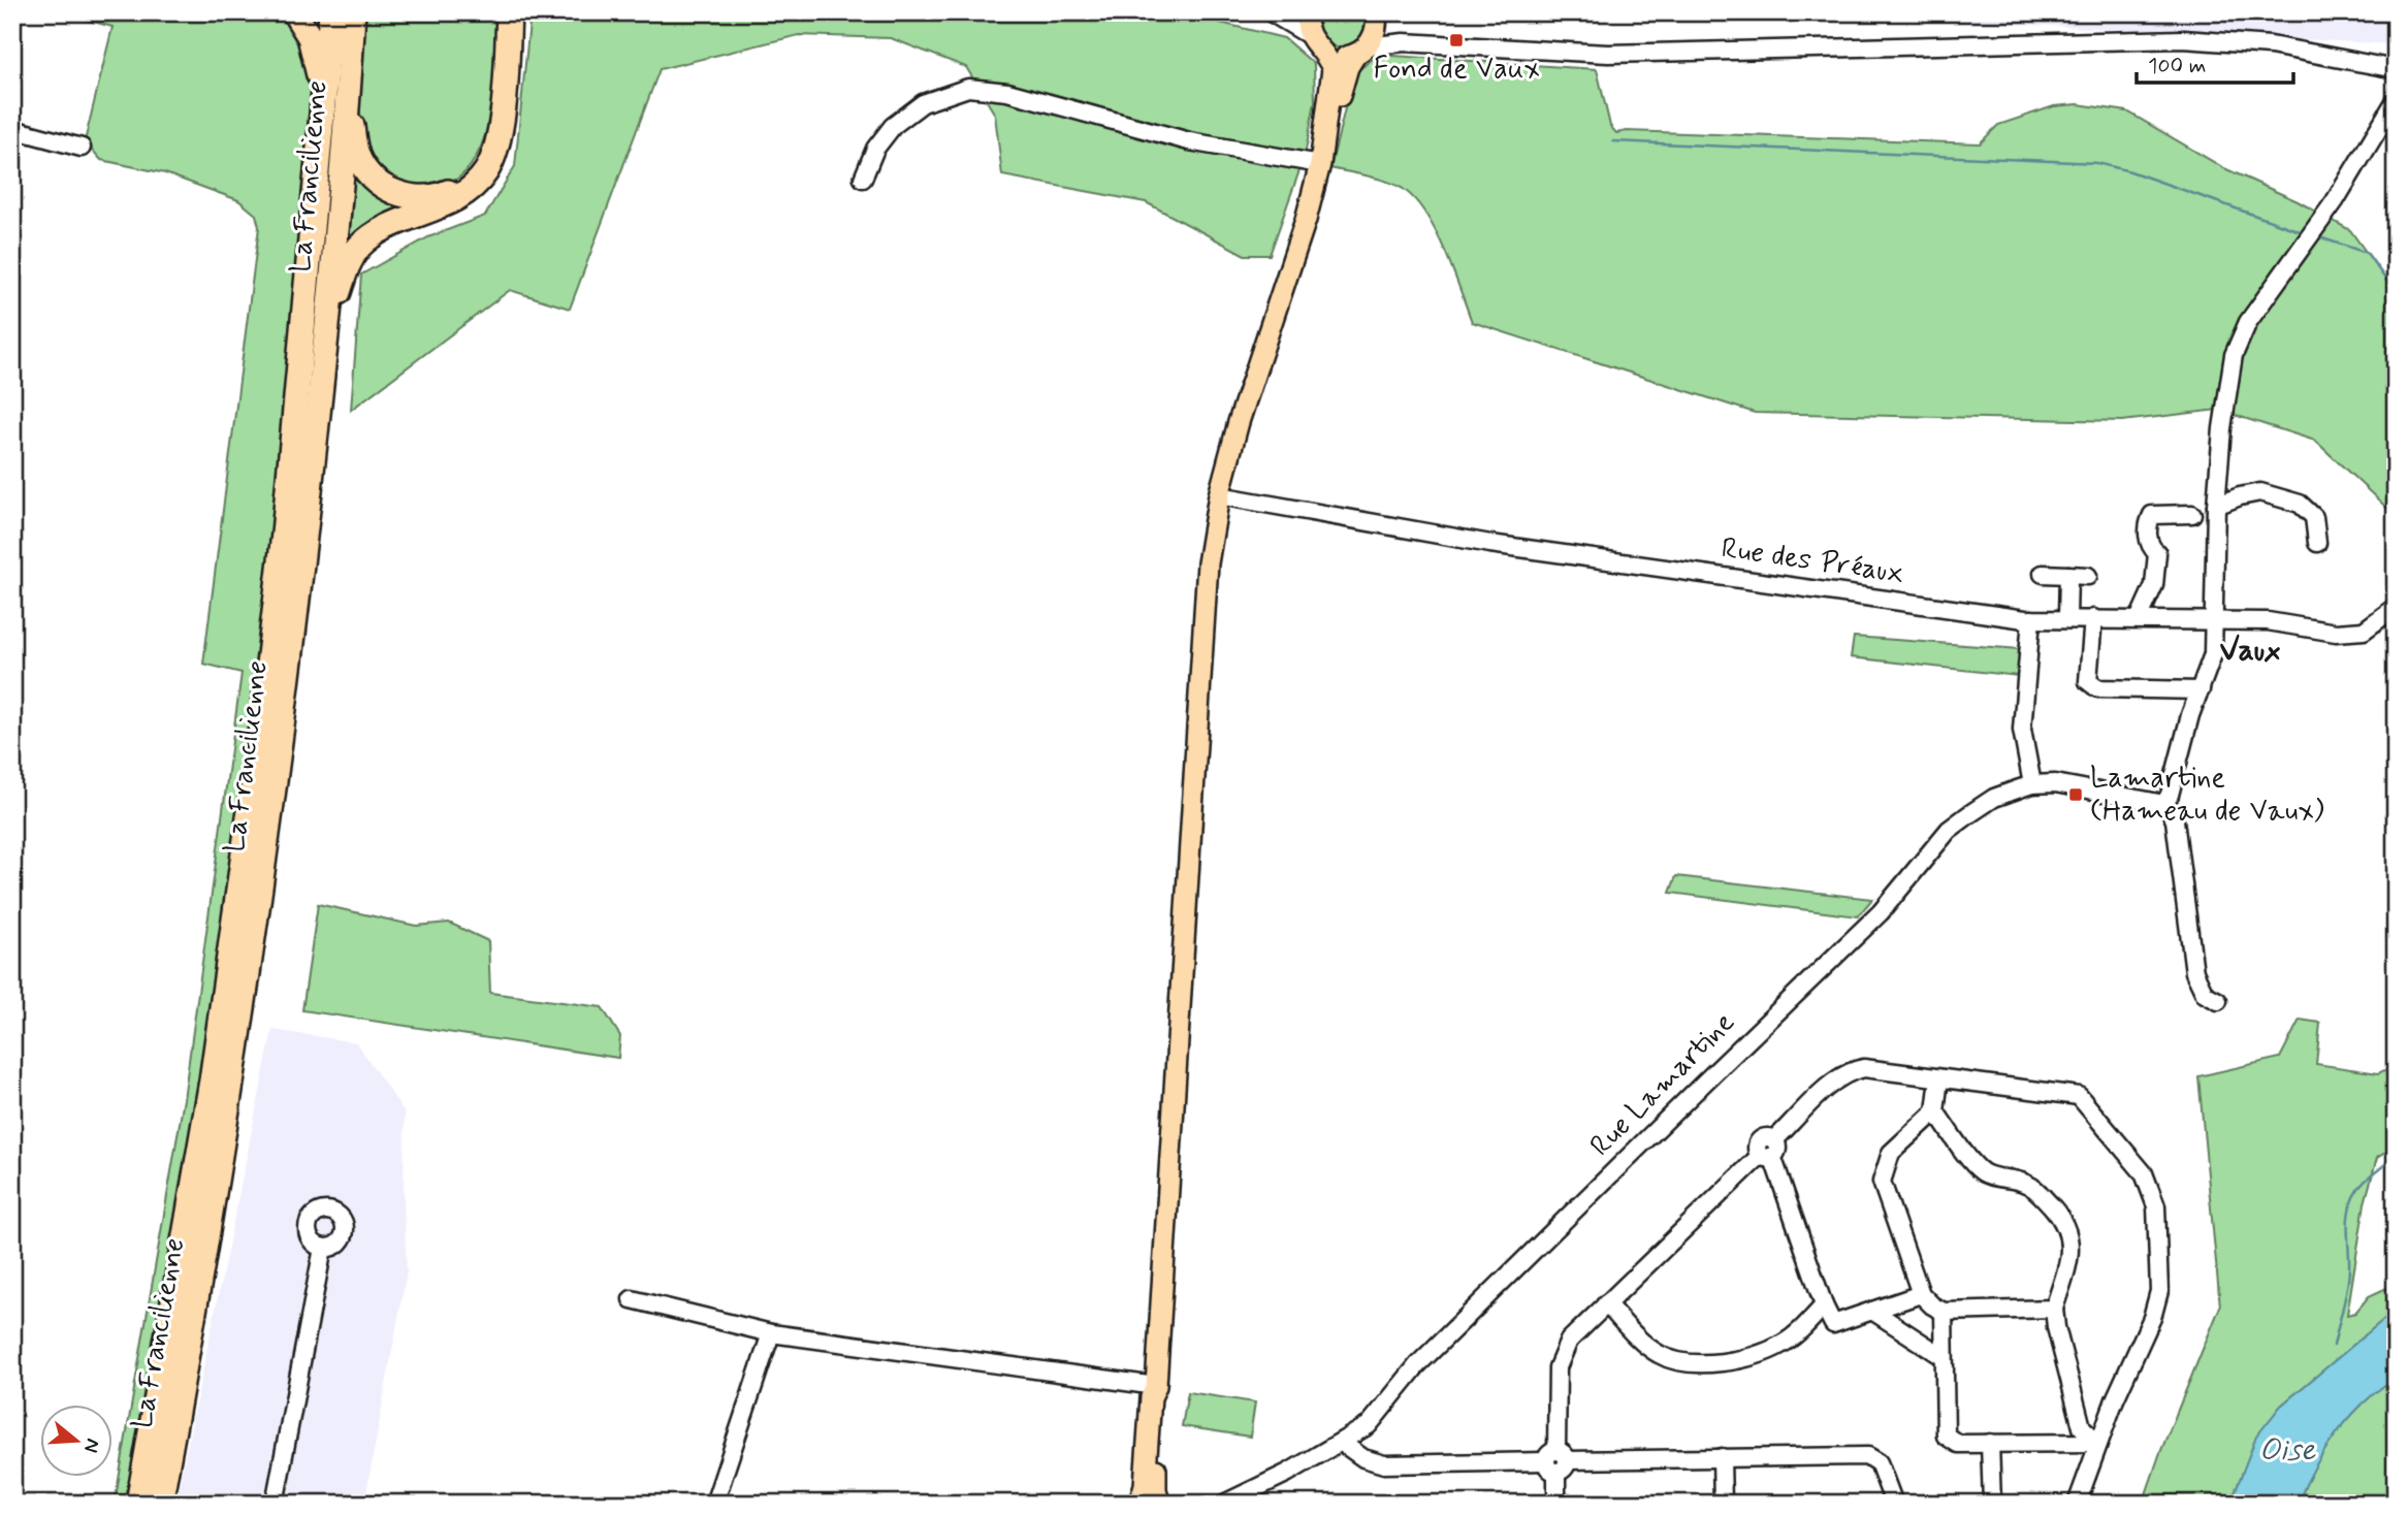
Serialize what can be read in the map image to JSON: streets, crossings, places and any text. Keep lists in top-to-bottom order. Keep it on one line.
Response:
{"streets":{"highway":["La Francilienne"],"street":["Rue des Préaux","Rue Lamartine"]},"districts":["Vaux"],"water":["Oise"],"places":{"transit":["Fond de Vaux","Lamartine (Hameau de Vaux)"]},"scale_bar":"100 m","north":"right"}
